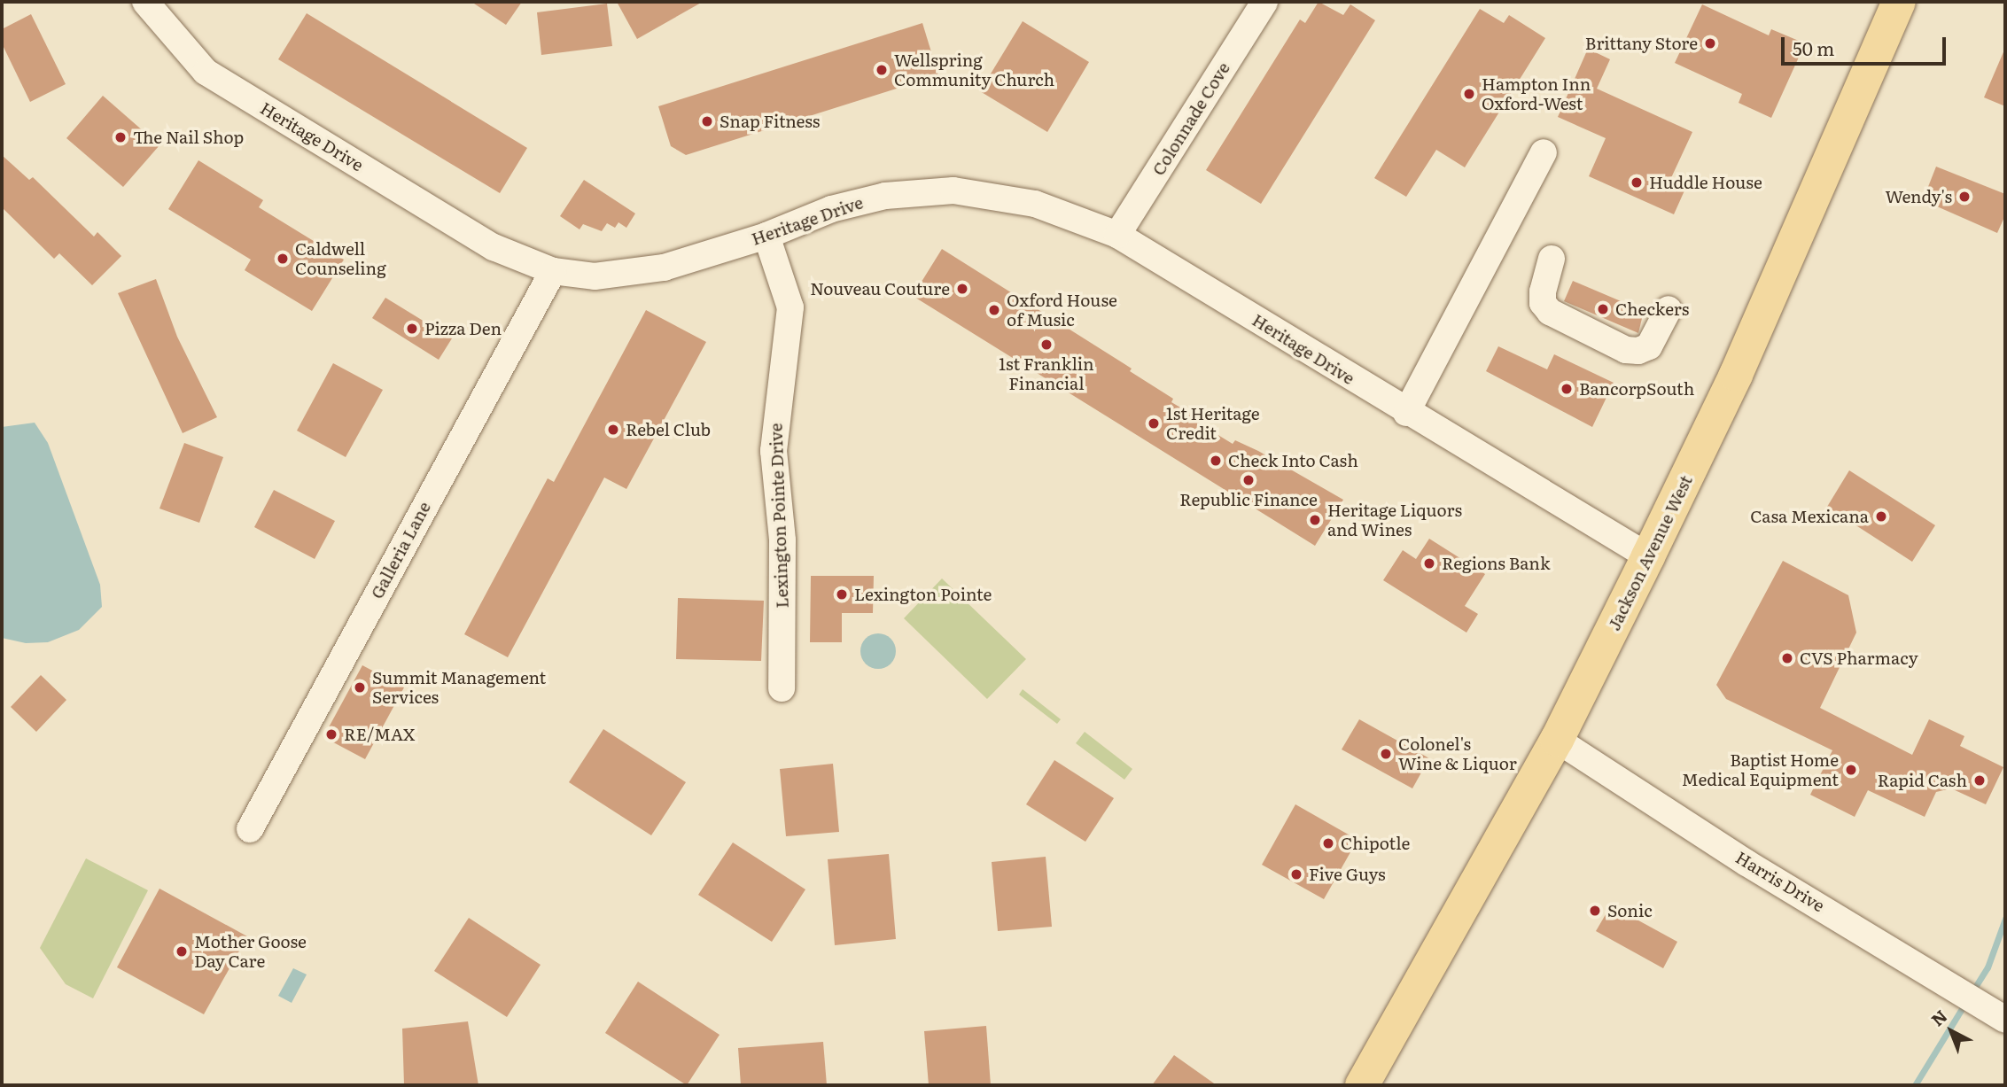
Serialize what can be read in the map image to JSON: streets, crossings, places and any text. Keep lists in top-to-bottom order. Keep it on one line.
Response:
{"streets":{"main road":["Jackson Avenue West"],"street":["Colonnade Cove","Heritage Drive","Lexington Pointe Drive","Galleria Lane","Harris Drive"]},"crossings":[["Colonnade Cove","Heritage Drive"],["Heritage Drive","Lexington Pointe Drive"],["Heritage Drive","Galleria Lane"],["Heritage Drive","Jackson Avenue West"],["Jackson Avenue West","Harris Drive"]],"places":["Brittany Store","Wellspring Community Church","Hampton Inn Oxford-West","Snap Fitness","The Nail Shop","Huddle House","Wendy's","Caldwell Counseling","Nouveau Couture","Checkers","Oxford House of Music","Pizza Den","1st Franklin Financial","BancorpSouth","1st Heritage Credit","Rebel Club","Check Into Cash","Republic Finance","Casa Mexicana","Heritage Liquors and Wines","Regions Bank","Lexington Pointe","CVS Pharmacy","Summit Management Services","RE/MAX","Colonel's Wine & Liquor","Baptist Home Medical Equipment","Rapid Cash","Chipotle","Five Guys","Sonic","Mother Goose Day Care"],"scale_bar":"50 m","north":"top left"}
